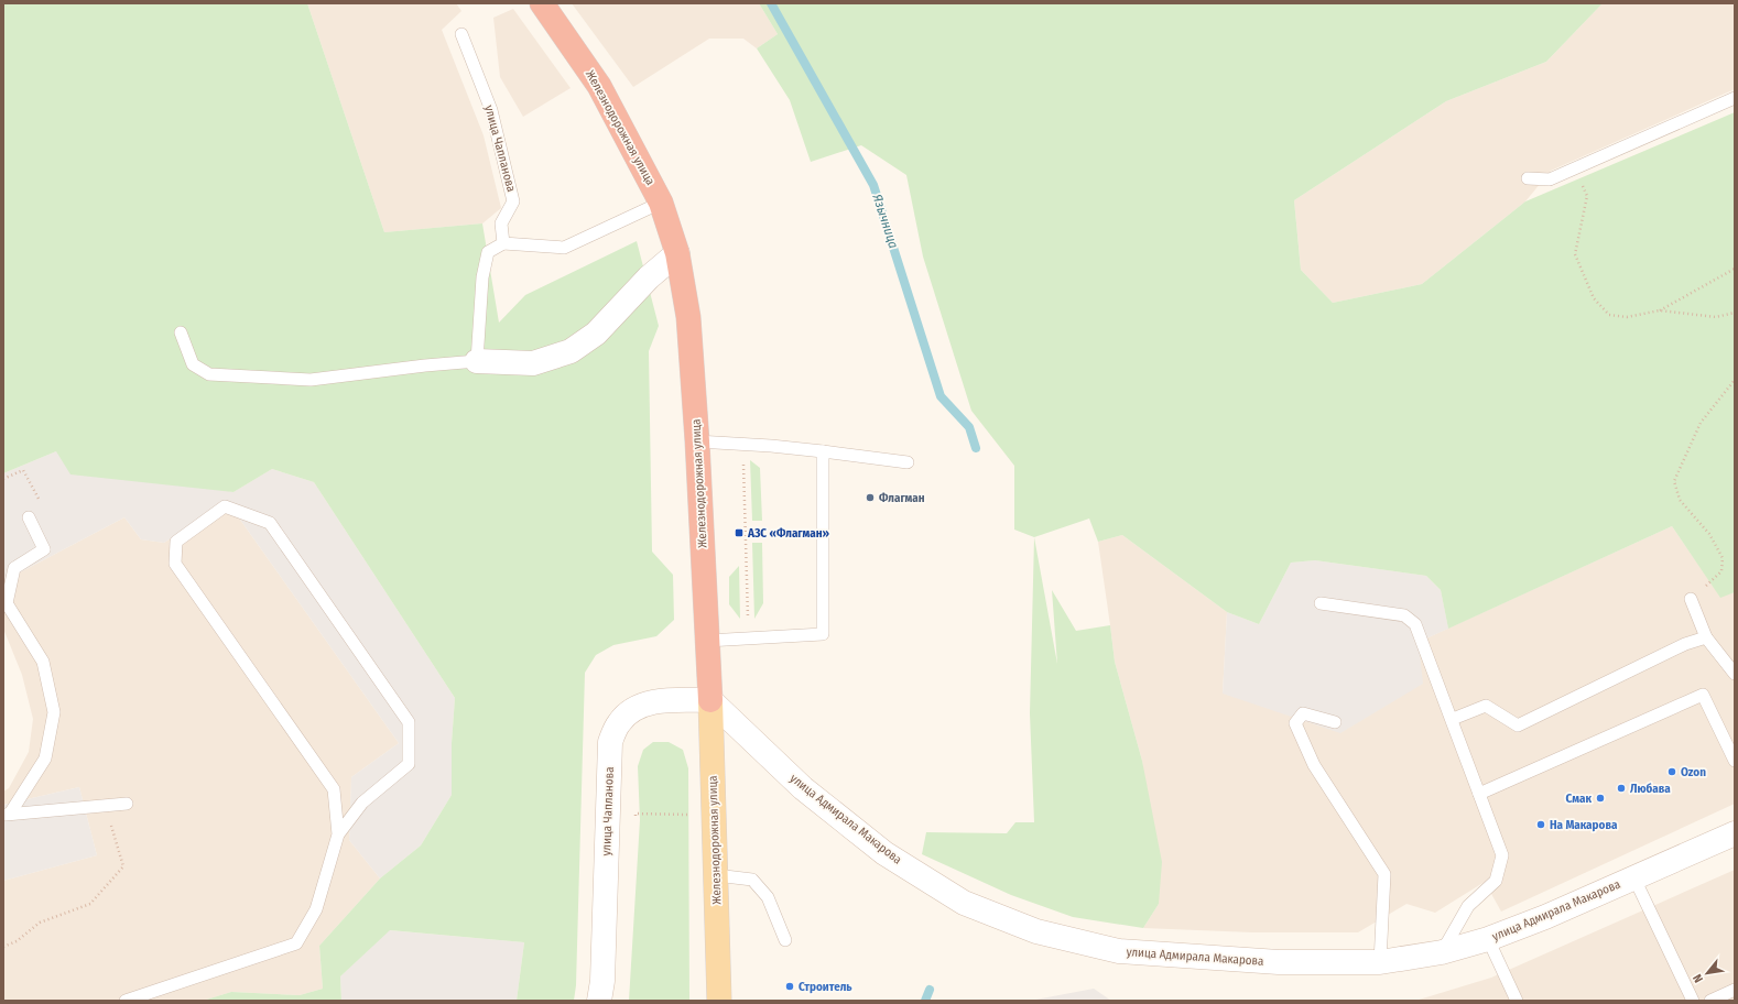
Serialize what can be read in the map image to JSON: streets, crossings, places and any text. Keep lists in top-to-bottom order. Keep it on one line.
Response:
{"streets":{"highway":["Железнодорожная улица"],"main road":["улица Чапланова","улица Адмирала Макарова"]},"crossings":[["Железнодорожная улица","улица Чапланова"],["Железнодорожная улица","улица Адмирала Макарова"],["улица Чапланова","улица Адмирала Макарова"]],"water":["Язычница"],"places":{"other":["Флагман","Ozon","Любава","Смак","На Макарова","Строитель"],"transit":["АЗС «Флагман»"]},"north":"bottom left"}
